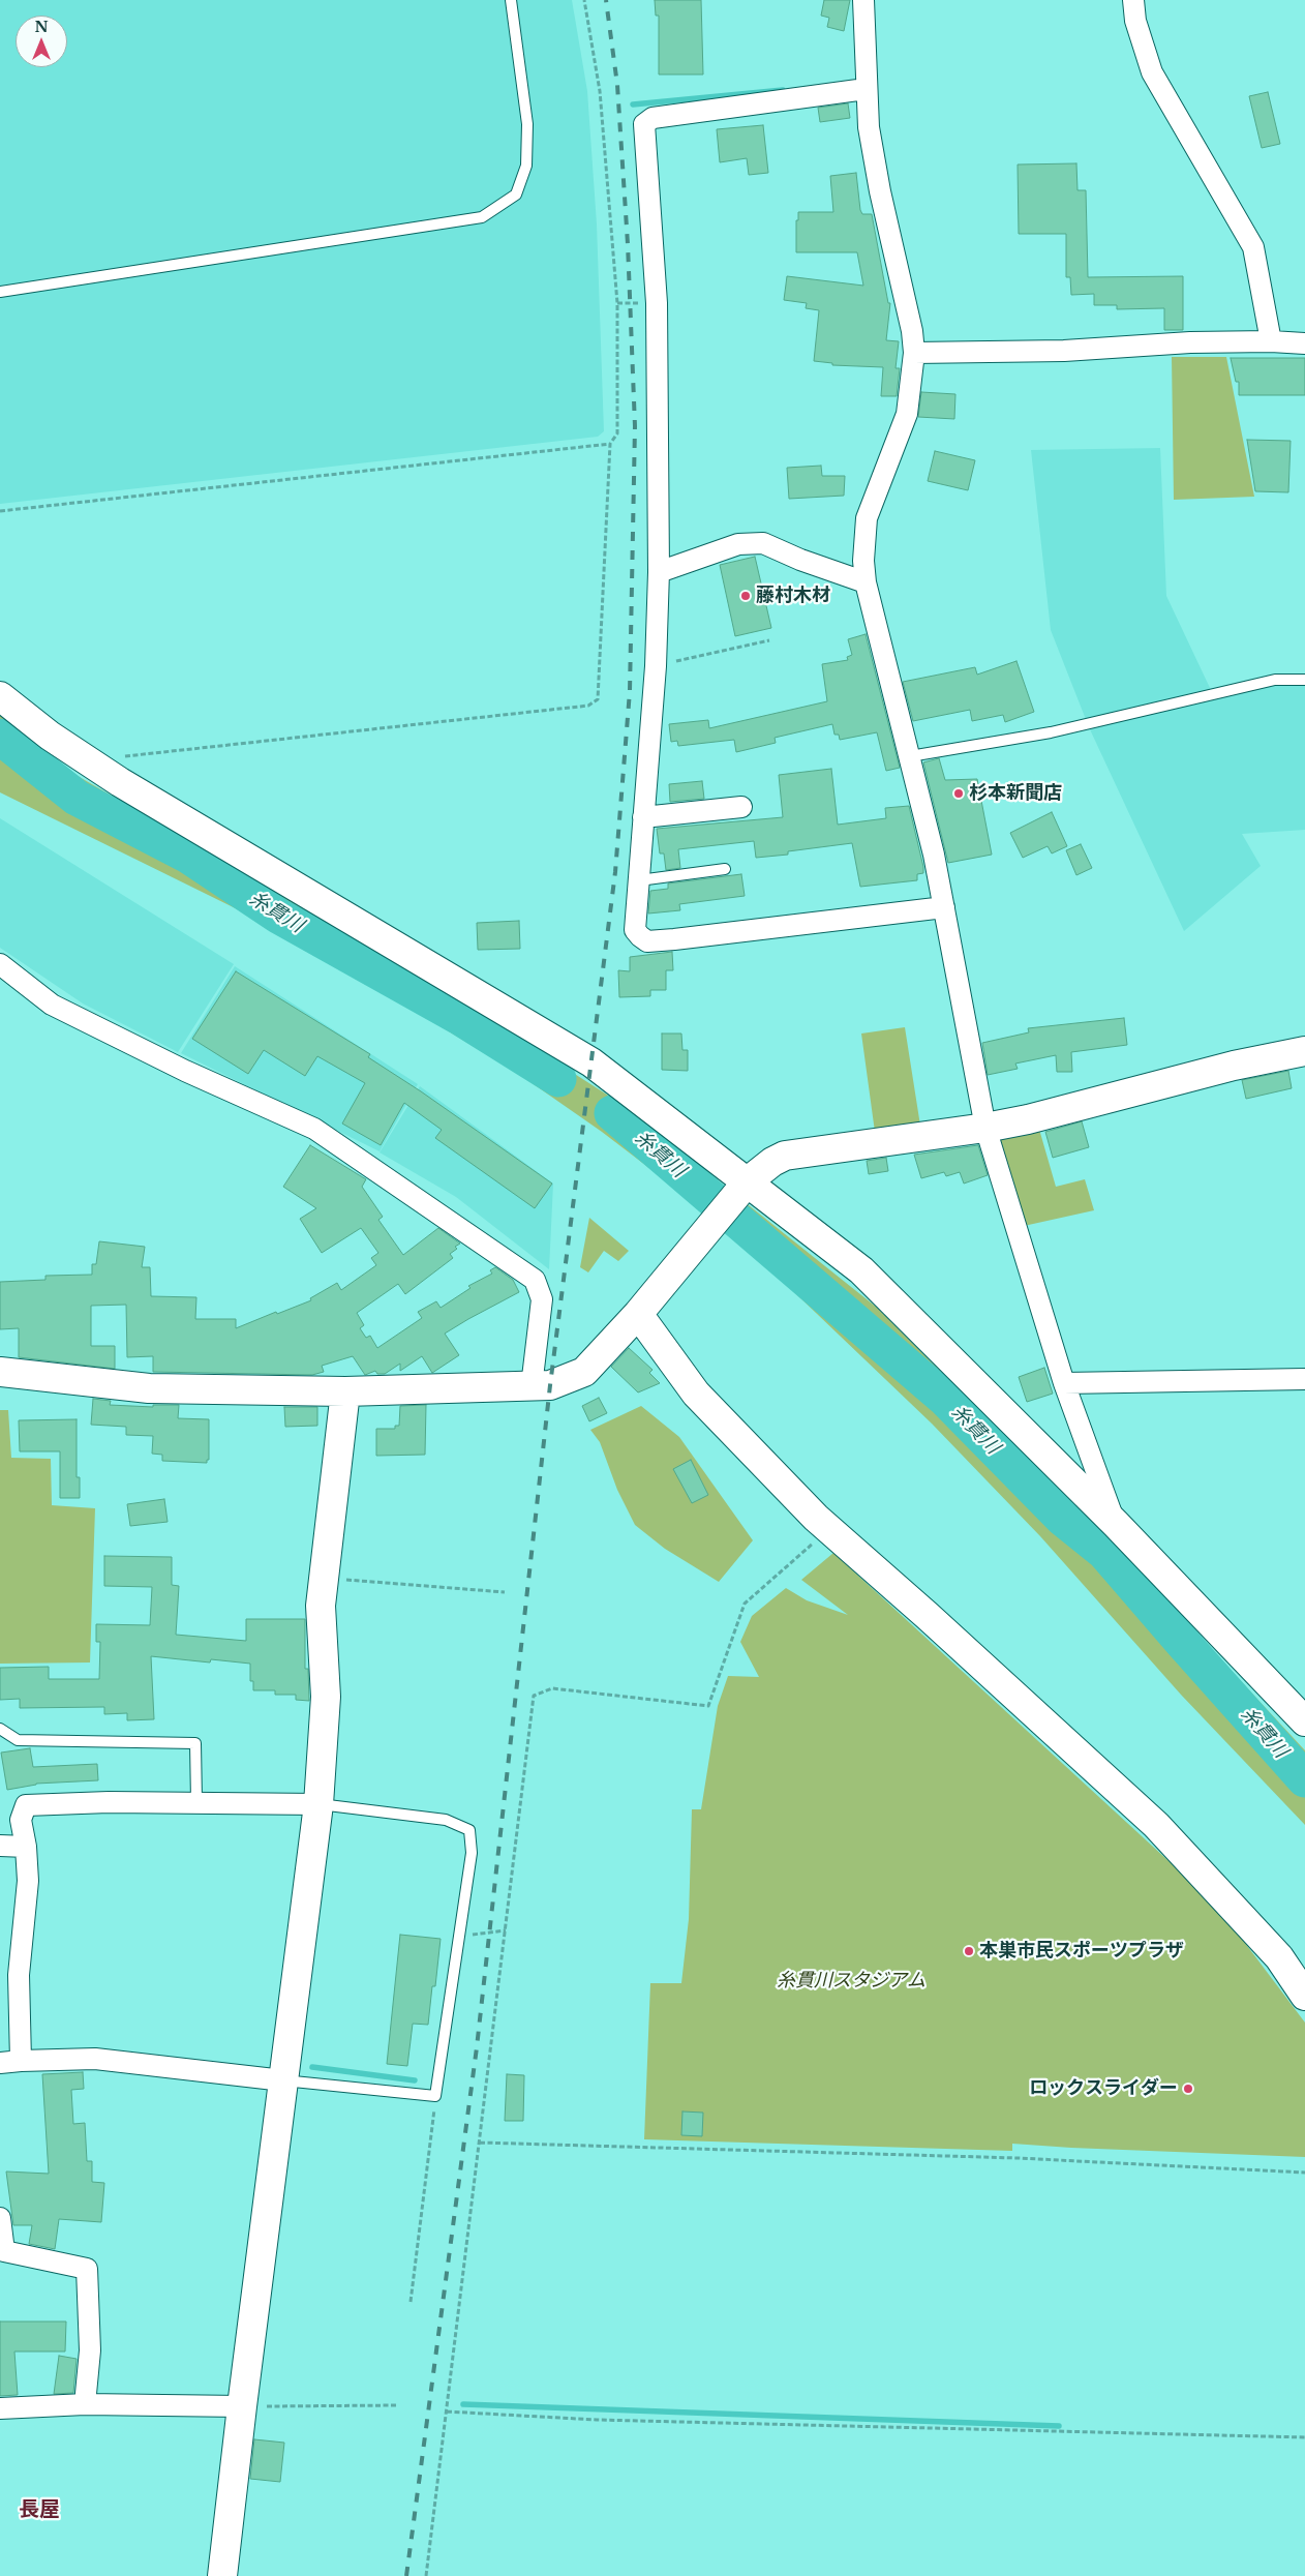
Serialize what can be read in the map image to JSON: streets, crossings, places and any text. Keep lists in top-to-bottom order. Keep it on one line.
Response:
{"districts":["長屋"],"water":["糸貫川"],"parks":["糸貫川スタジアム"],"places":["藤村木材","杉本新聞店","本巣市民スポーツプラザ","ロックスライダー"],"north":"top"}
